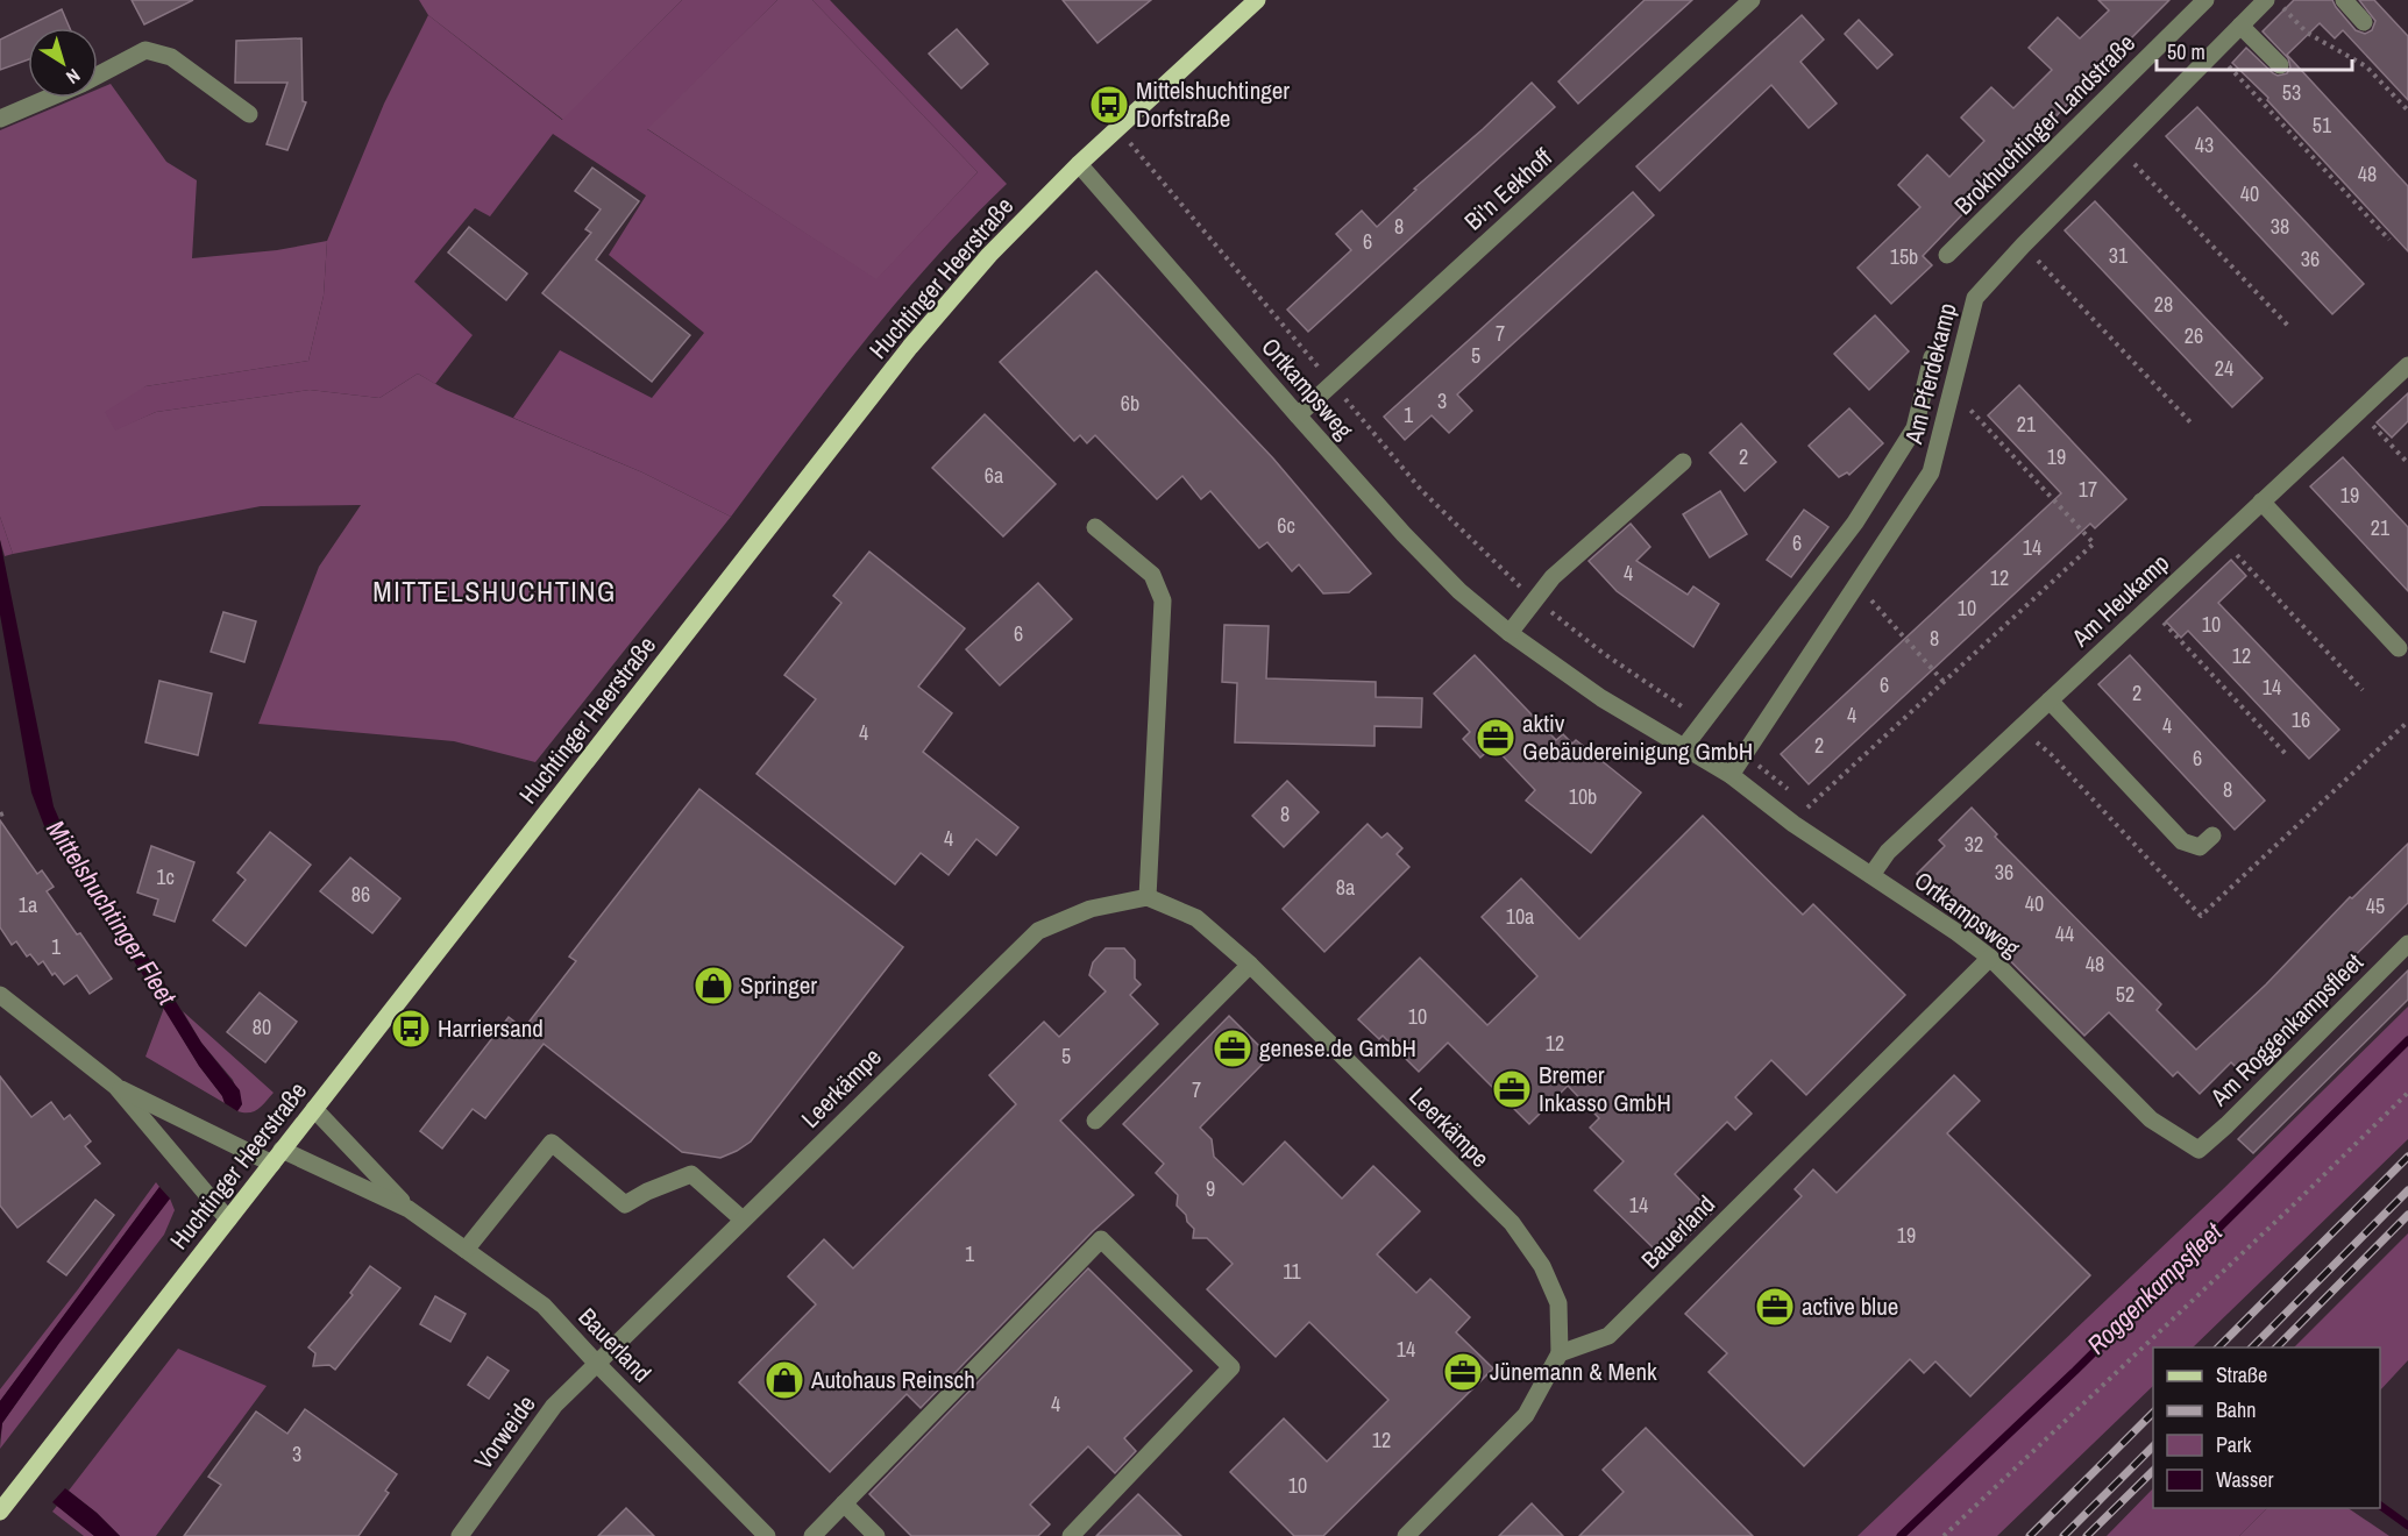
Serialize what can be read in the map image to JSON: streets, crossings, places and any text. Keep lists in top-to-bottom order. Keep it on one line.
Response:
{"streets":{"main road":["Huchtinger Heerstraße"],"street":["Brokhuchtinger Landstraße","Bi'n Eekhoff","Am Pferdekamp","Ortkampsweg","Am Heukamp","Am Roggenkampsfleet","Leerkämpe","Bauerland","Vorweide"]},"crossings":[["Bi'n Eekhoff","Ortkampsweg"],["Huchtinger Heerstraße","Ortkampsweg"],["Huchtinger Heerstraße","Bauerland"],["Am Pferdekamp","Ortkampsweg"],["Ortkampsweg","Am Heukamp"],["Ortkampsweg","Am Roggenkampsfleet"],["Ortkampsweg","Bauerland"],["Leerkämpe","Bauerland"],["Leerkämpe","Vorweide"],["Bauerland","Vorweide"]],"districts":["MITTELSHUCHTING"],"water":["Mittelshuchtinger Fleet","Roggenkampsfleet"],"places":{"bus stop":["Mittelshuchtinger Dorfstraße","Harriersand"],"office":["aktiv Gebäudereinigung GmbH","genese.de GmbH","Bremer Inkasso GmbH","active blue","Jünemann & Menk"],"shop":["Springer","Autohaus Reinsch"]},"house_numbers":["53","51","43","48","40","8","38","6","31","15b","36","28","7","26","5","24","3","6b","1","21","2","19","6a","17","19","6c","21","6","14","4","12","10","10","6","8","12","6","14","2","4","16","4","4","2","6","8","10b","8","4","32","36","1c","8a","86","40","1a","45","10a","44","1","48","52","10","80","12","5","7","9","14","19","1","11","14","4","12","3","10"],"legend":["Straße","Bahn","Park","Wasser"],"scale_bar":"50 m","north":"bottom right"}
